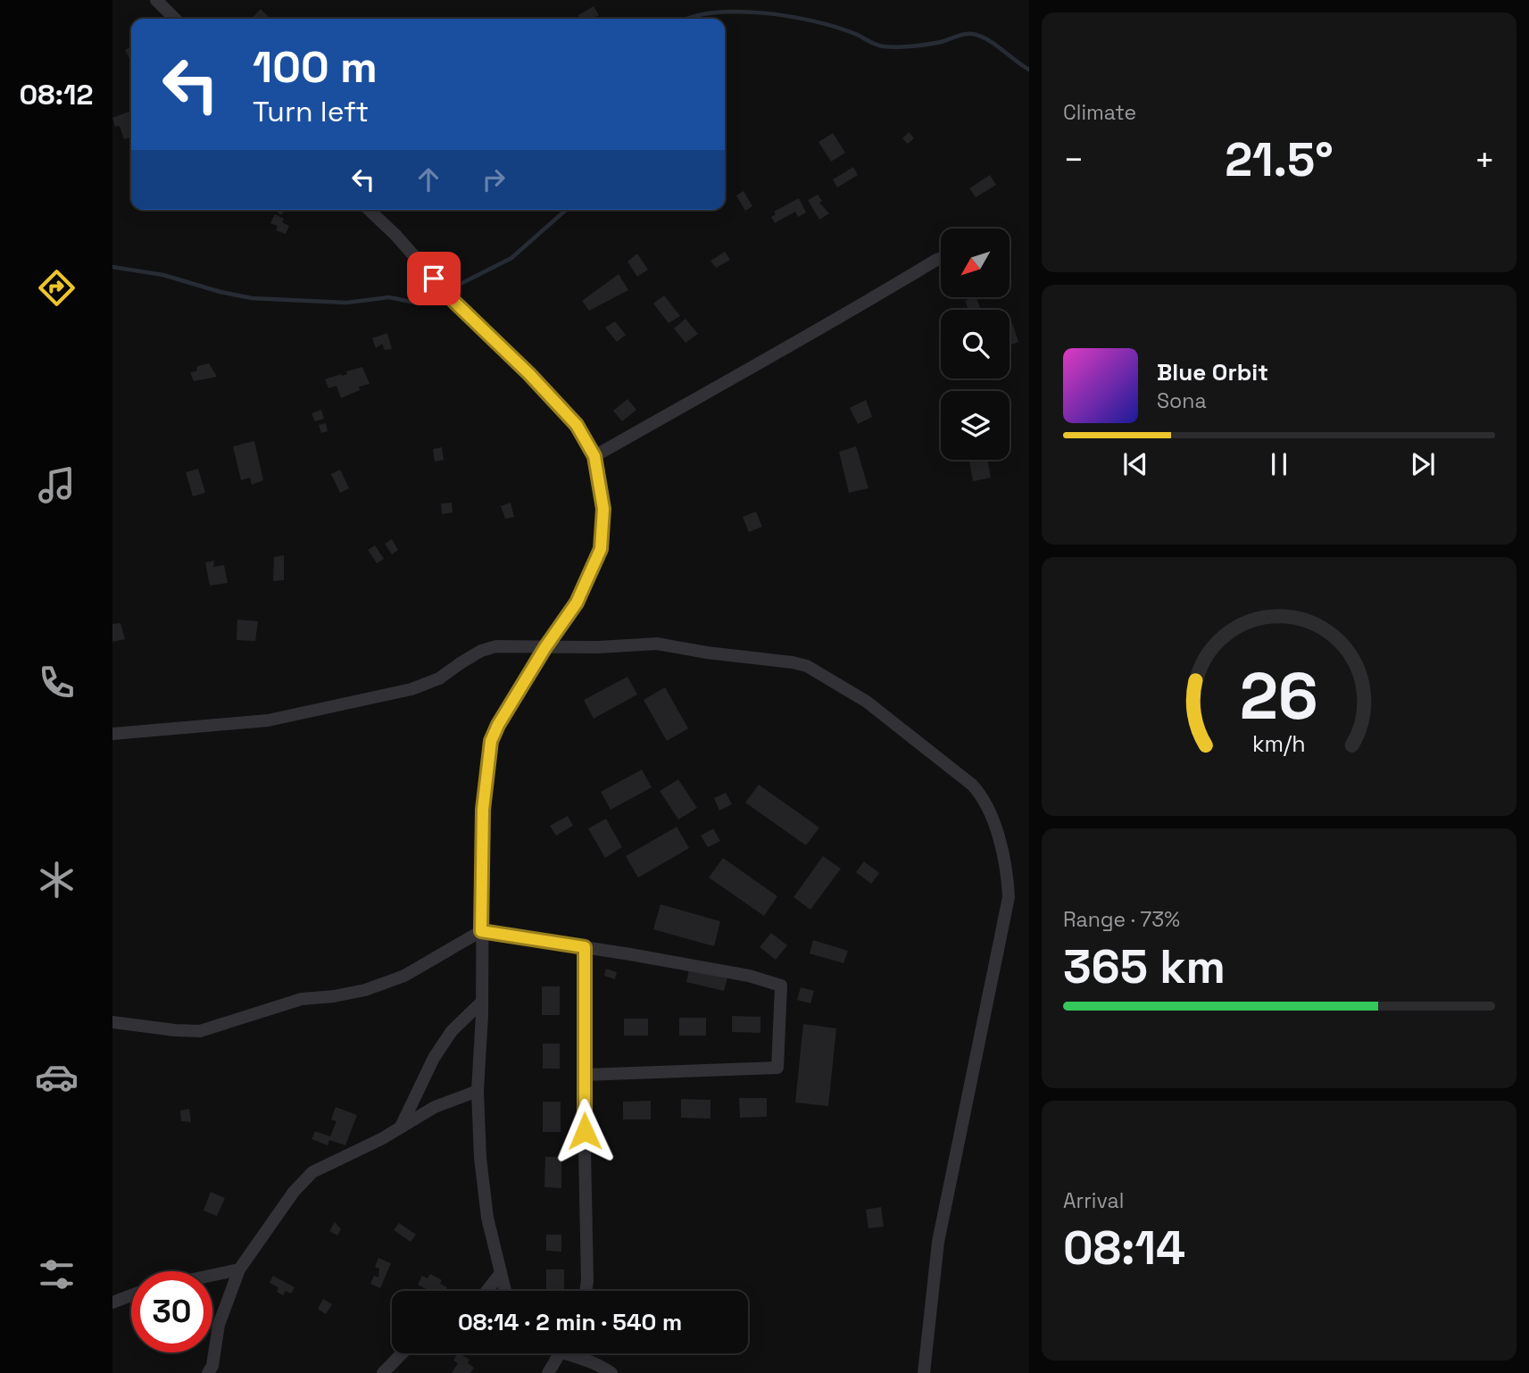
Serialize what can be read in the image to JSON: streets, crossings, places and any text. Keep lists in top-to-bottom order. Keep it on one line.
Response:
{"north":"bottom left","page":{"tabs":"08:12","tile":["Climate",["Range · 73%","365 km"],["Arrival","08:14"]],"turn":["100 m","Turn left"],"heat":["−","21.5°","+"],"song":["Blue Orbit","Sona"],"limit":"30","trip":"08:14 · 2 min · 540 m","gauge":["26","km/h"]}}
